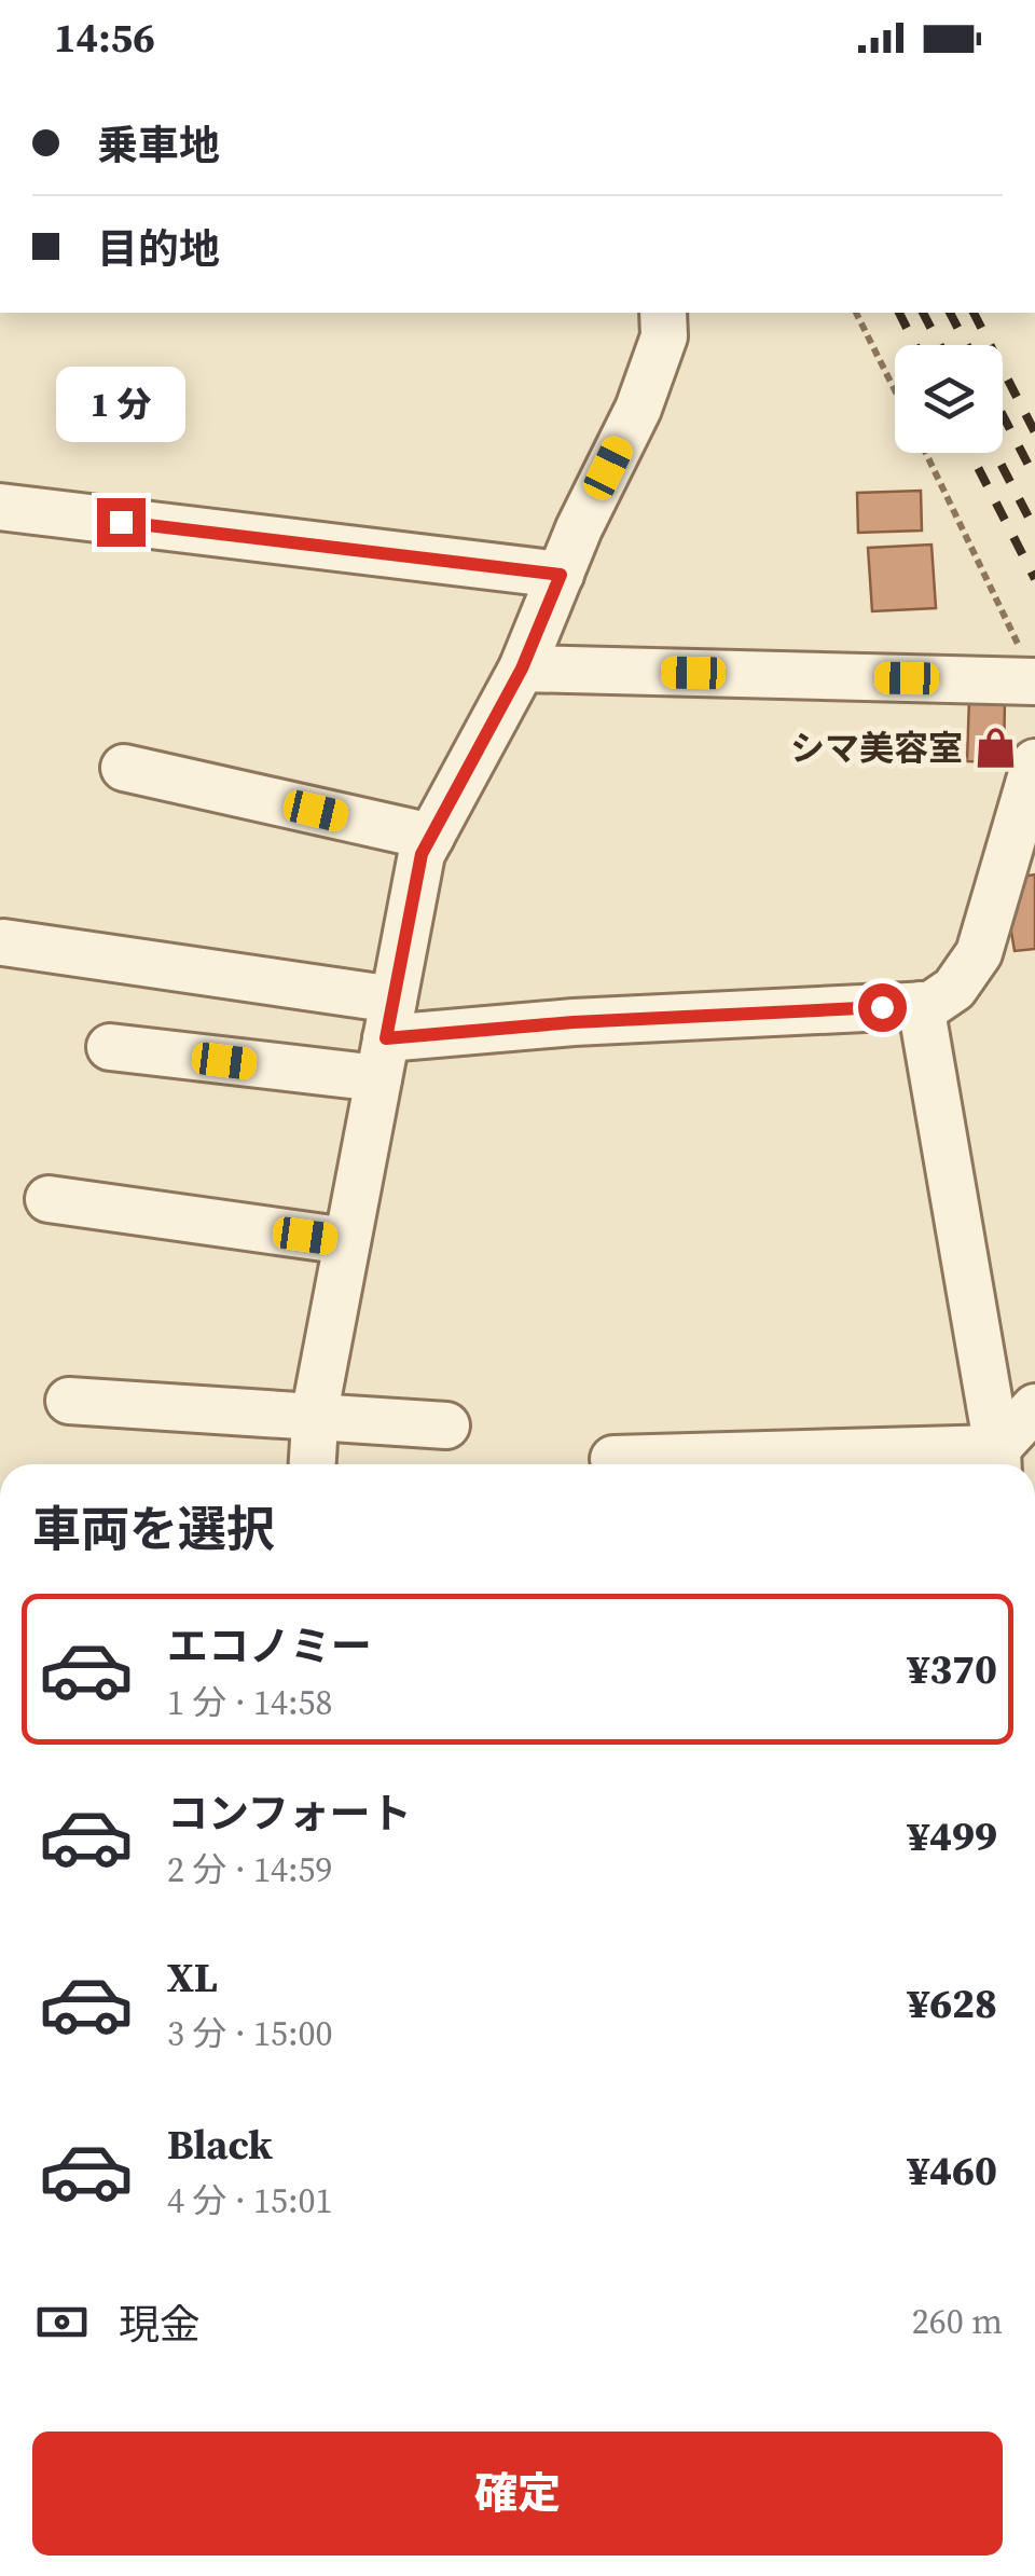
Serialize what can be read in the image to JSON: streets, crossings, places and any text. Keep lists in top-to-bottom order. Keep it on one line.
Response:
{"places":{"shop":["シマ美容室"]},"page":{"status":"14:56","banner":["乗車地","目的地"],"bubble":"1 分","heading":"車両を選択","list":[{"name":"エコノミー","note":"1 分 · 14:58","value":"¥370"},{"name":"コンフォート","note":"2 分 · 14:59","value":"¥499"},{"name":"XL","note":"3 分 · 15:00","value":"¥628"},{"name":"Black","note":"4 分 · 15:01","value":"¥460"}],"pay":["現金","260 m"],"buttons":"確定"}}
